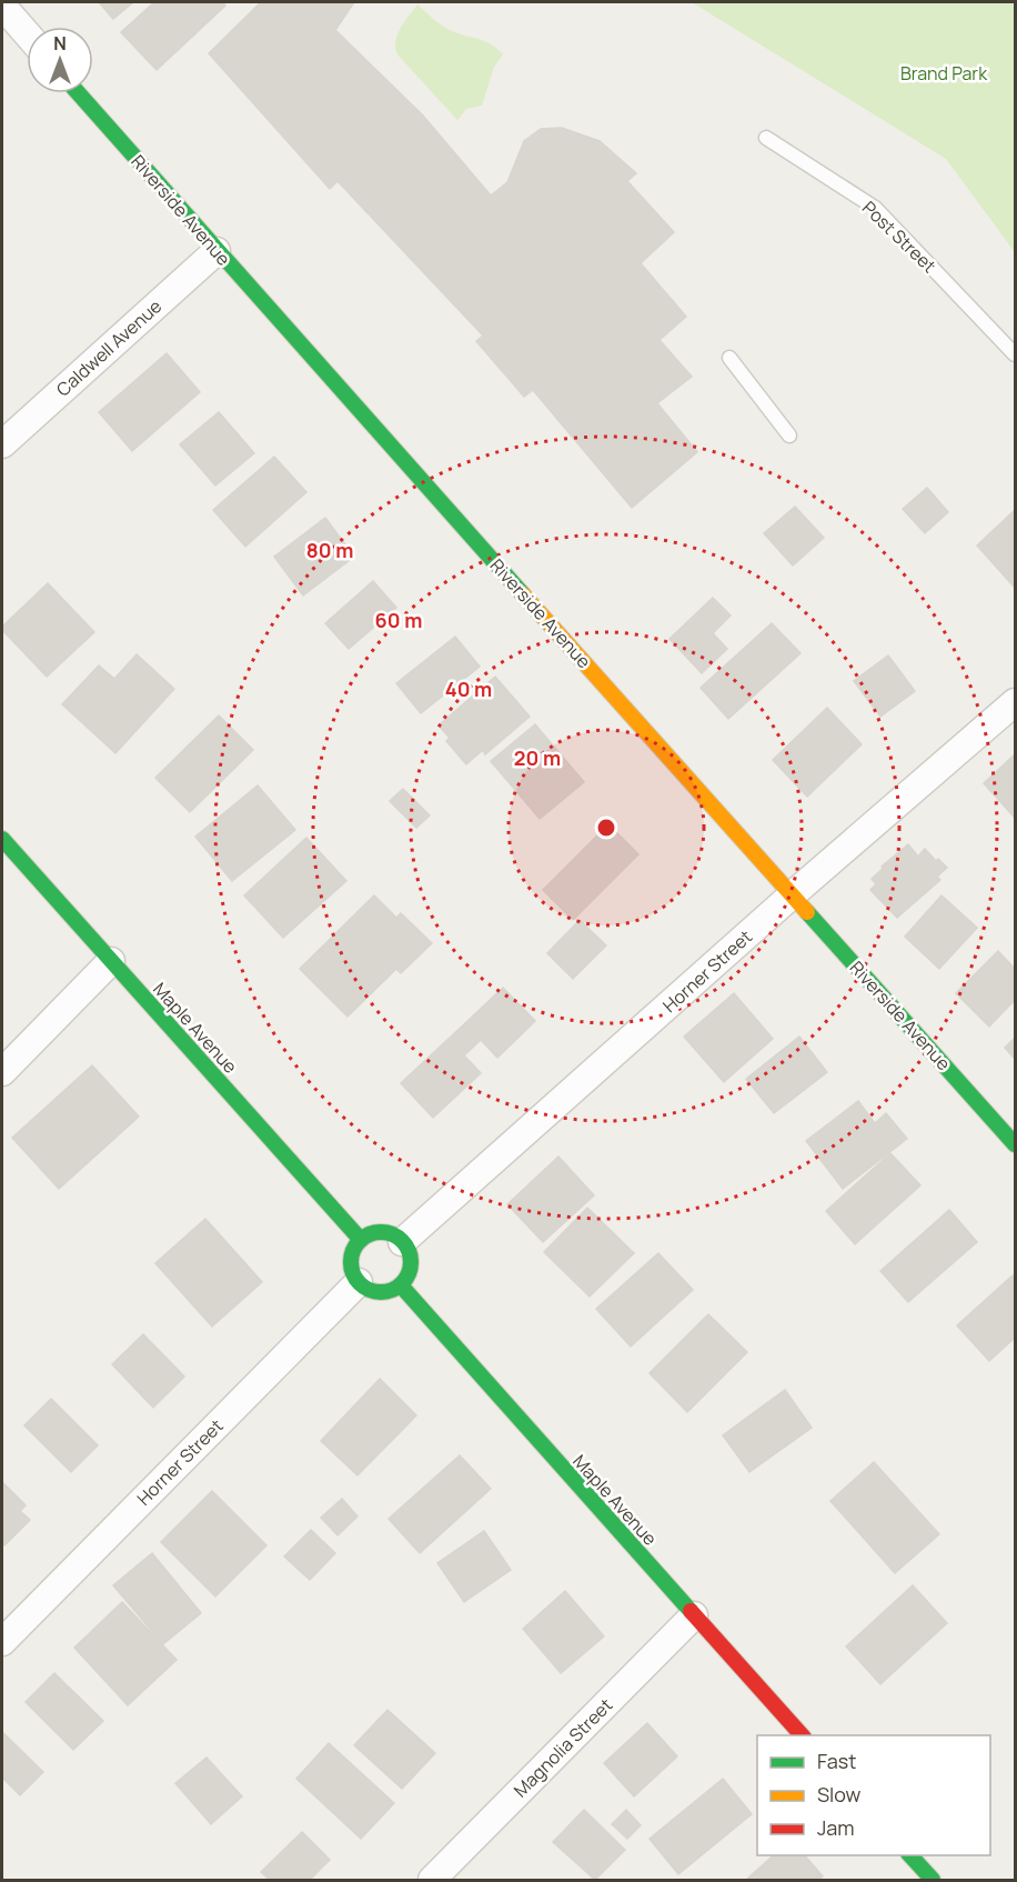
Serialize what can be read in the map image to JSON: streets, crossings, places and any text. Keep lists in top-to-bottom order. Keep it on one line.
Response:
{"streets":{"street":["Riverside Avenue","Caldwell Avenue","Horner Street","Maple Avenue","Magnolia Street"],"lane":["Post Street"]},"crossings":[["Riverside Avenue","Caldwell Avenue"],["Riverside Avenue","Horner Street"],["Horner Street","Maple Avenue"],["Maple Avenue","Magnolia Street"]],"parks":["Brand Park"],"legend":["Fast","Slow","Jam"],"north":"top","rings":["80 m","60 m","40 m","20 m"]}
